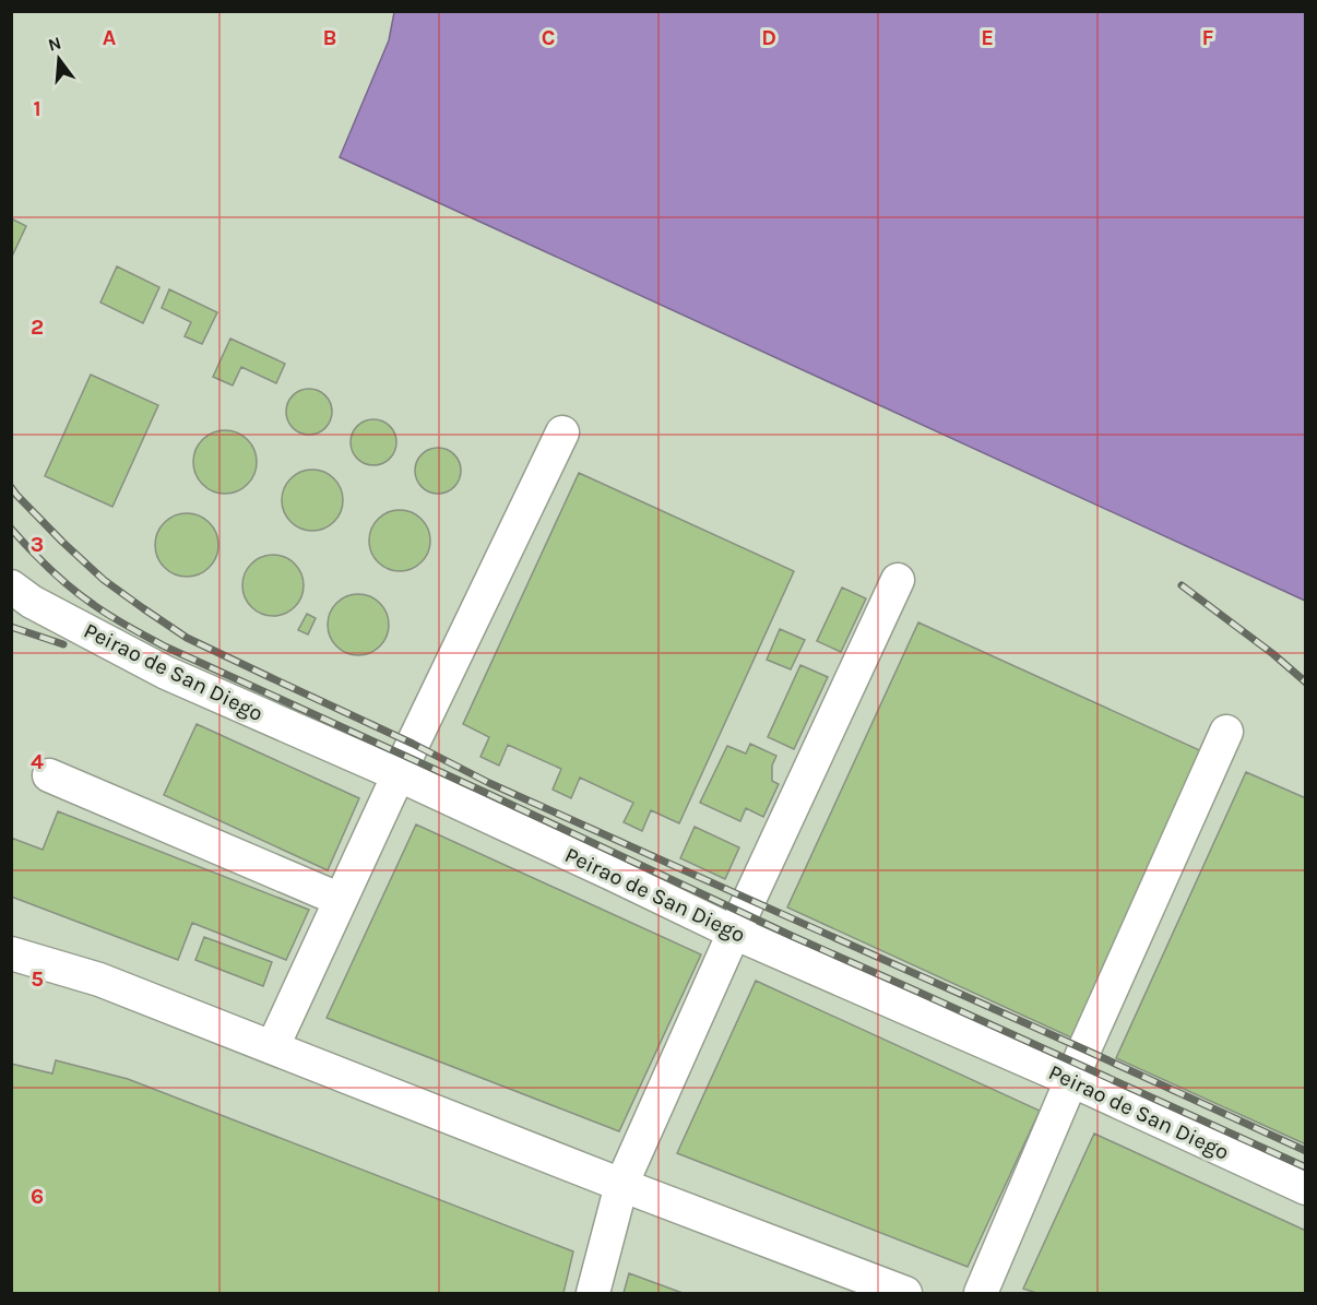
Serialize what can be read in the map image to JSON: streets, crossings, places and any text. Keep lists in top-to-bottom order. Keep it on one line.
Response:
{"streets":{"lane":["Peirao de San Diego"]},"north":"top","grid":{"columns":["A","B","C","D","E","F"],"rows":["1","2","3","4","5","6"]}}
